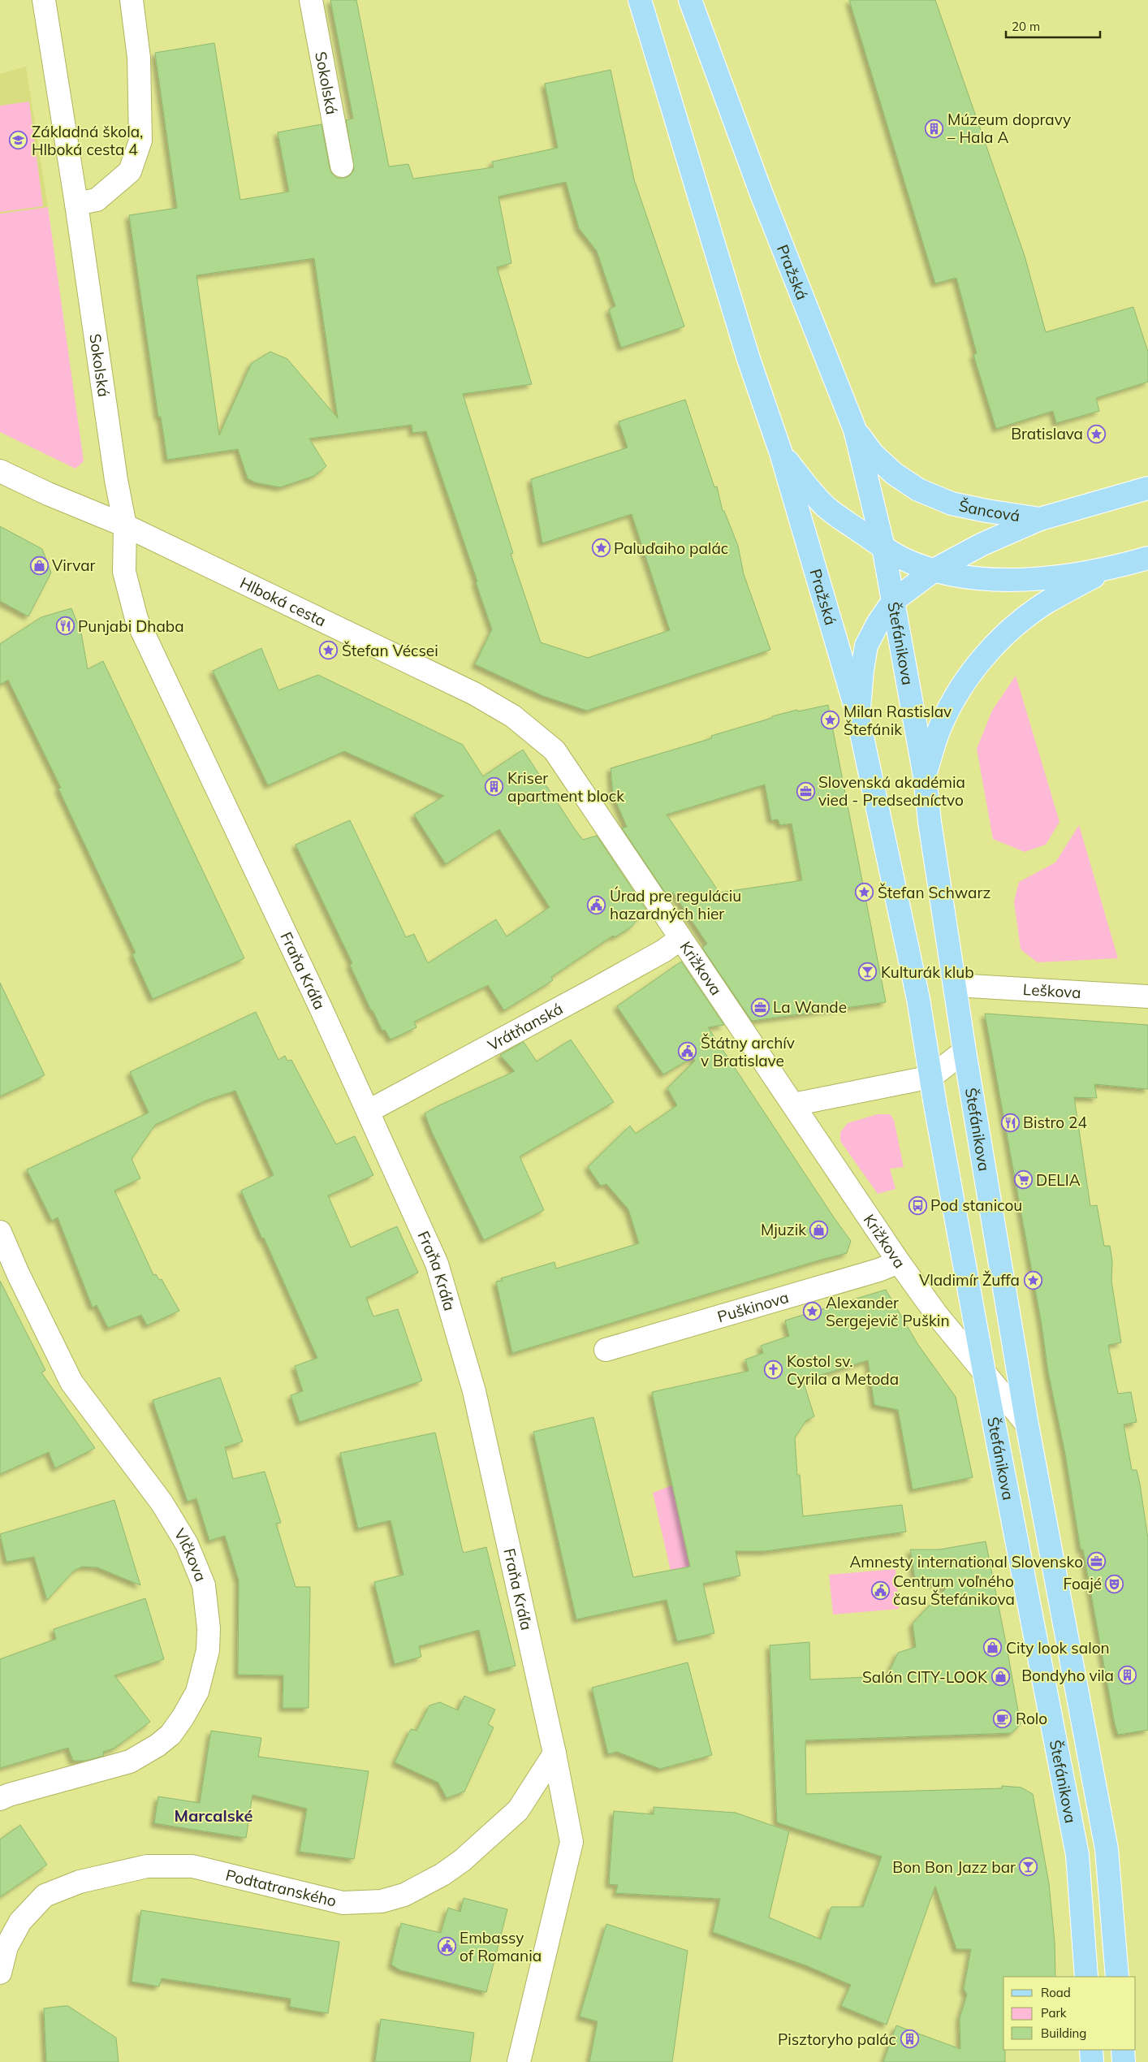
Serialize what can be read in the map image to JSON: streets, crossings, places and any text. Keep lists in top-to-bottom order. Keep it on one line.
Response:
{"streets":{"main road":["Pražská","Šancová","Štefánikova"],"street":["Sokolská","Hlboká cesta","Križkova","Fraňa Kráľa","Leškova","Vrátňanská","Puškinova","Vlčkova","Podtatranského"]},"crossings":[["Sokolská","Hlboká cesta"],["Sokolská","Fraňa Kráľa"],["Pražská","Šancová"],["Pražská","Štefánikova"],["Hlboká cesta","Križkova"],["Hlboká cesta","Fraňa Kráľa"],["Štefánikova","Križkova"],["Štefánikova","Leškova"],["Križkova","Vrátňanská"],["Križkova","Puškinova"],["Fraňa Kráľa","Vrátňanská"],["Fraňa Kráľa","Podtatranského"]],"districts":["Marcalské"],"places":{"building":["Múzeum dopravy – Hala A","Kriser apartment block","Bondyho vila","Pisztoryho palác"],"school or university":["Základná škola, Hlboká cesta 4"],"place":["Bratislava","Paluďaiho palác","Štefan Vécsei","Milan Rastislav Štefánik","Štefan Schwarz","Vladimír Žuffa","Alexander Sergejevič Puškin"],"shop":["Virvar","Mjuzik","City look salon","Salón CITY-LOOK"],"restaurant":["Punjabi Dhaba","Bistro 24"],"office":["Slovenská akadémia vied - Predsedníctvo","La Wande","Amnesty international Slovensko"],"public building":["Úrad pre reguláciu hazardných hier","Štátny archív v Bratislave","Centrum voľného času Štefánikova","Embassy of Romania"],"bar":["Kulturák klub","Bon Bon Jazz bar"],"supermarket":["DELIA"],"bus stop":["Pod stanicou"],"church":["Kostol sv. Cyrila a Metoda"],"theatre":["Foajé"],"cafe":["Rolo"]},"legend":["Road","Park","Building"],"scale_bar":"20 m"}
